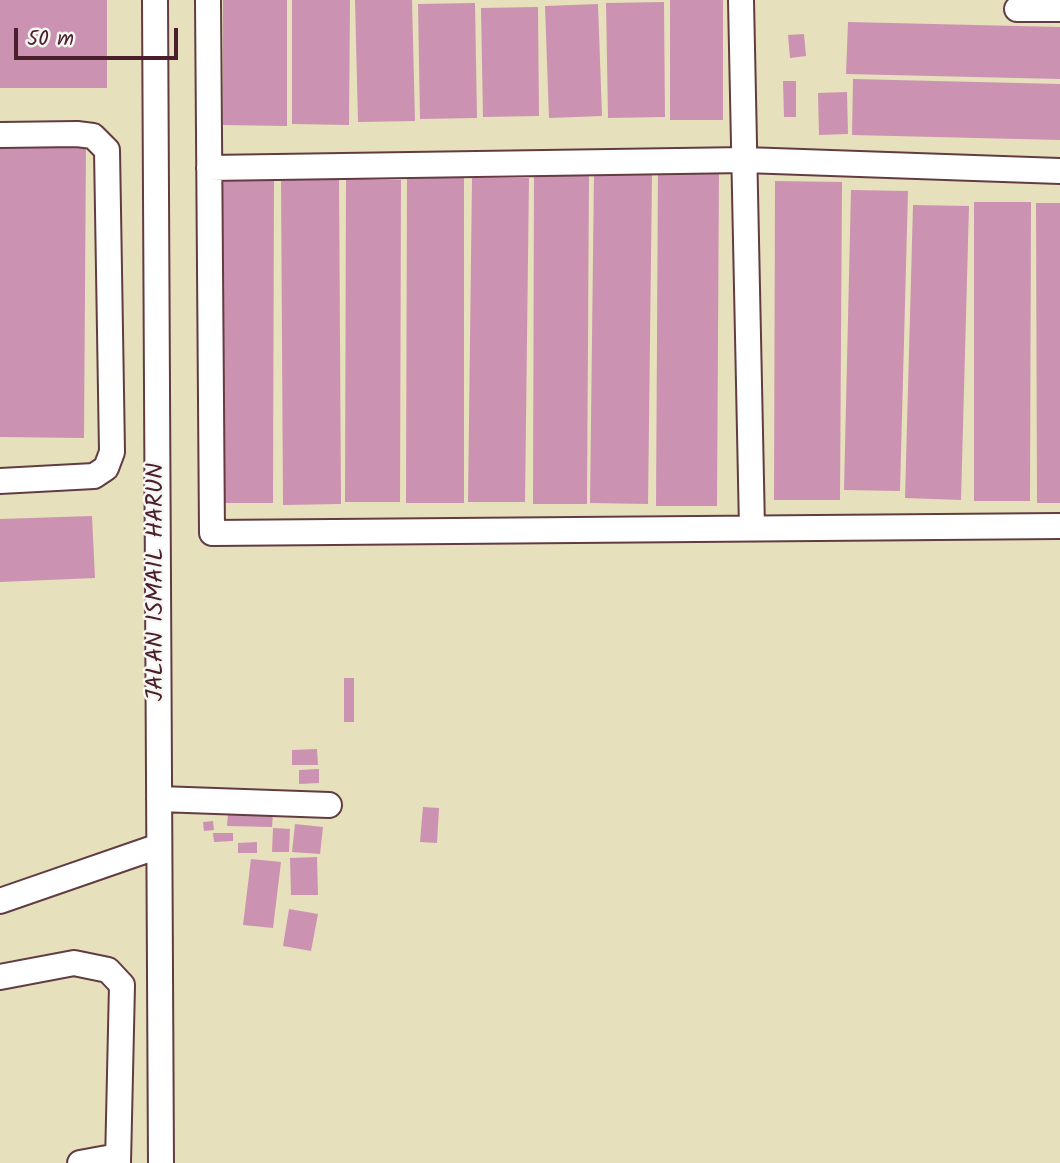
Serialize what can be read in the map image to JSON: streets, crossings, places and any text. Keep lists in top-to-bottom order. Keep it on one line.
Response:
{"streets":{"street":["JALAN ISMAIL HARUN"]},"scale_bar":"50 m"}
